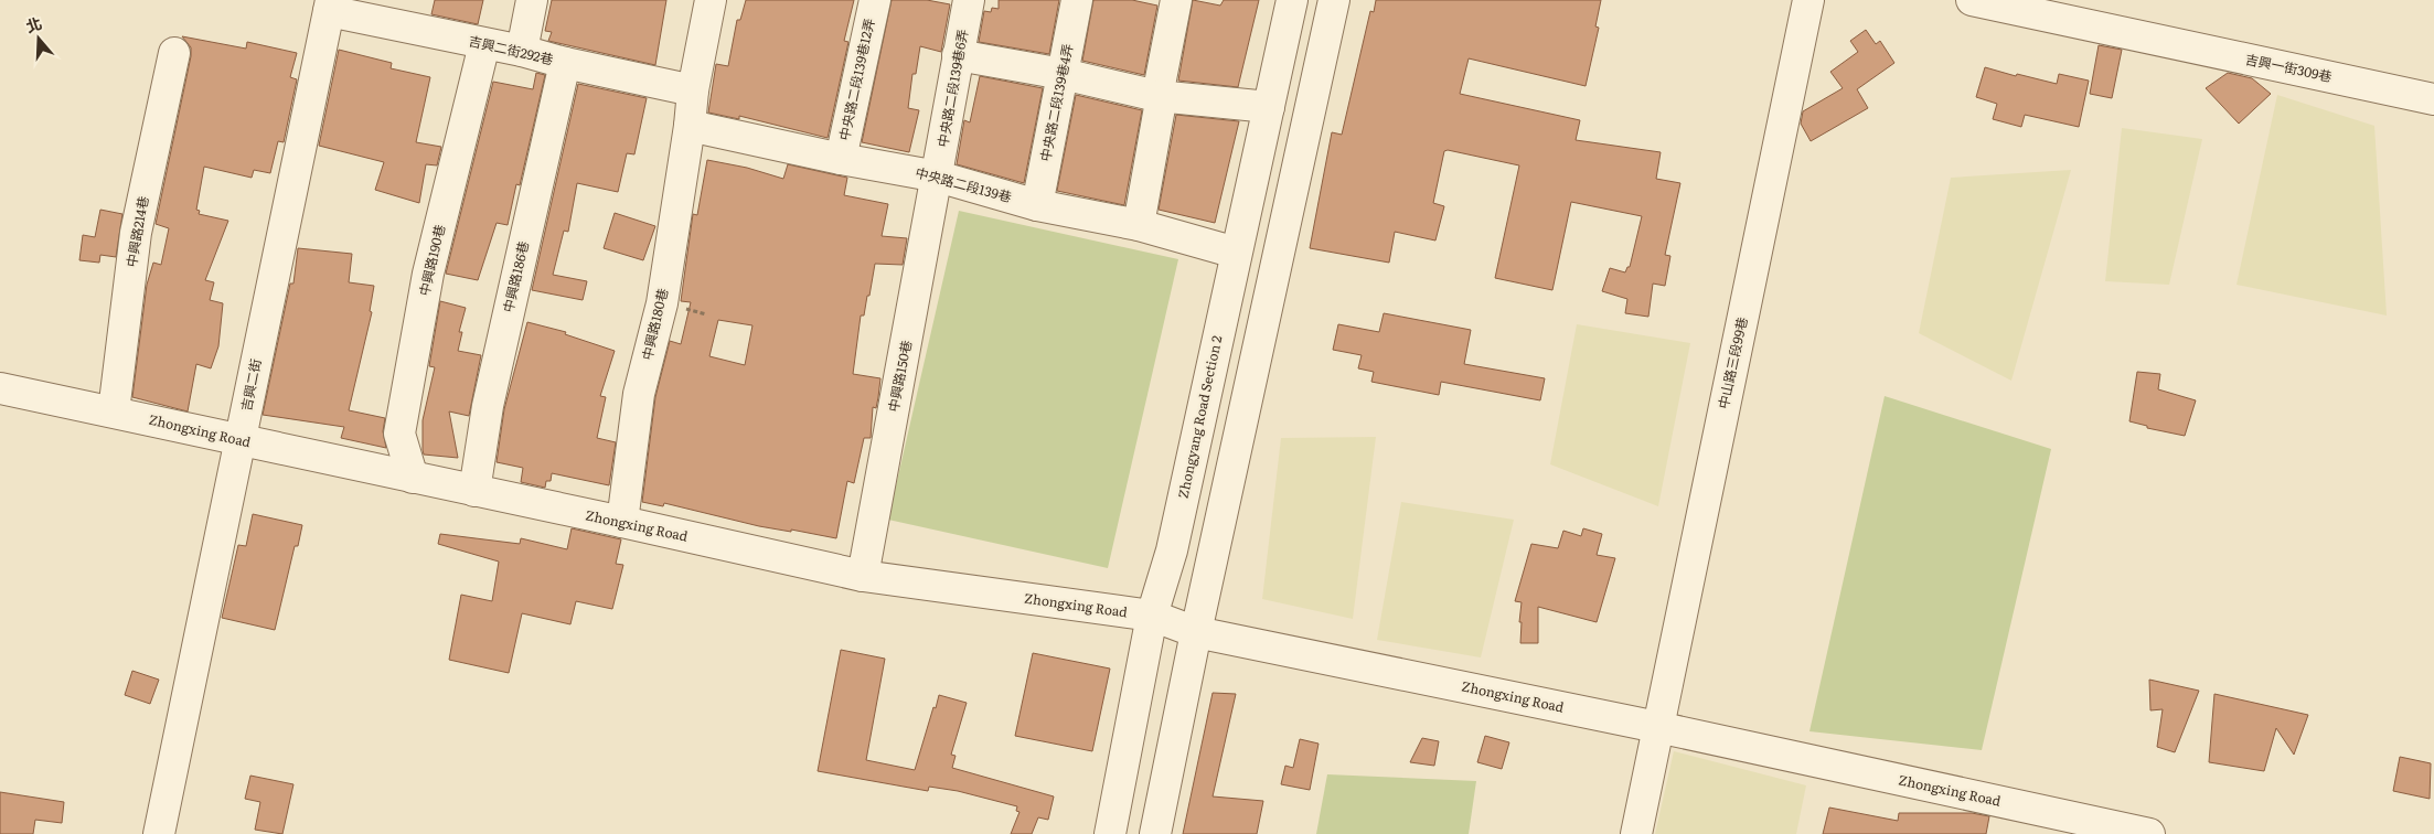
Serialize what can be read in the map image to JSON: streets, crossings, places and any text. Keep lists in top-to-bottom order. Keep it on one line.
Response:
{"streets":{"street":["吉興二街292巷","吉興一街309巷","中央路二段139巷12弄","中央路二段139巷6弄","中央路二段139巷4弄","中央路二段139巷","中興路214巷","中興路190巷","中興路186巷","中興路180巷","中山路三段99巷","中興路150巷","吉興二街","Zhongyang Road Section 2","Zhongxing Road"]},"crossings":[["吉興二街292巷","中興路190巷"],["吉興二街292巷","中興路186巷"],["吉興二街292巷","中興路180巷"],["吉興二街292巷","吉興二街"],["中央路二段139巷12弄","中央路二段139巷"],["中央路二段139巷6弄","中央路二段139巷"],["中央路二段139巷6弄","中興路150巷"],["中央路二段139巷4弄","中央路二段139巷"],["中央路二段139巷","中興路180巷"],["中央路二段139巷","中興路150巷"],["中央路二段139巷","Zhongyang Road Section 2"],["中興路214巷","Zhongxing Road"],["中興路190巷","Zhongxing Road"],["中興路186巷","Zhongxing Road"],["中興路180巷","Zhongxing Road"],["中山路三段99巷","Zhongxing Road"],["中興路150巷","Zhongxing Road"],["吉興二街","Zhongxing Road"],["Zhongyang Road Section 2","Zhongxing Road"]],"north":"top"}
